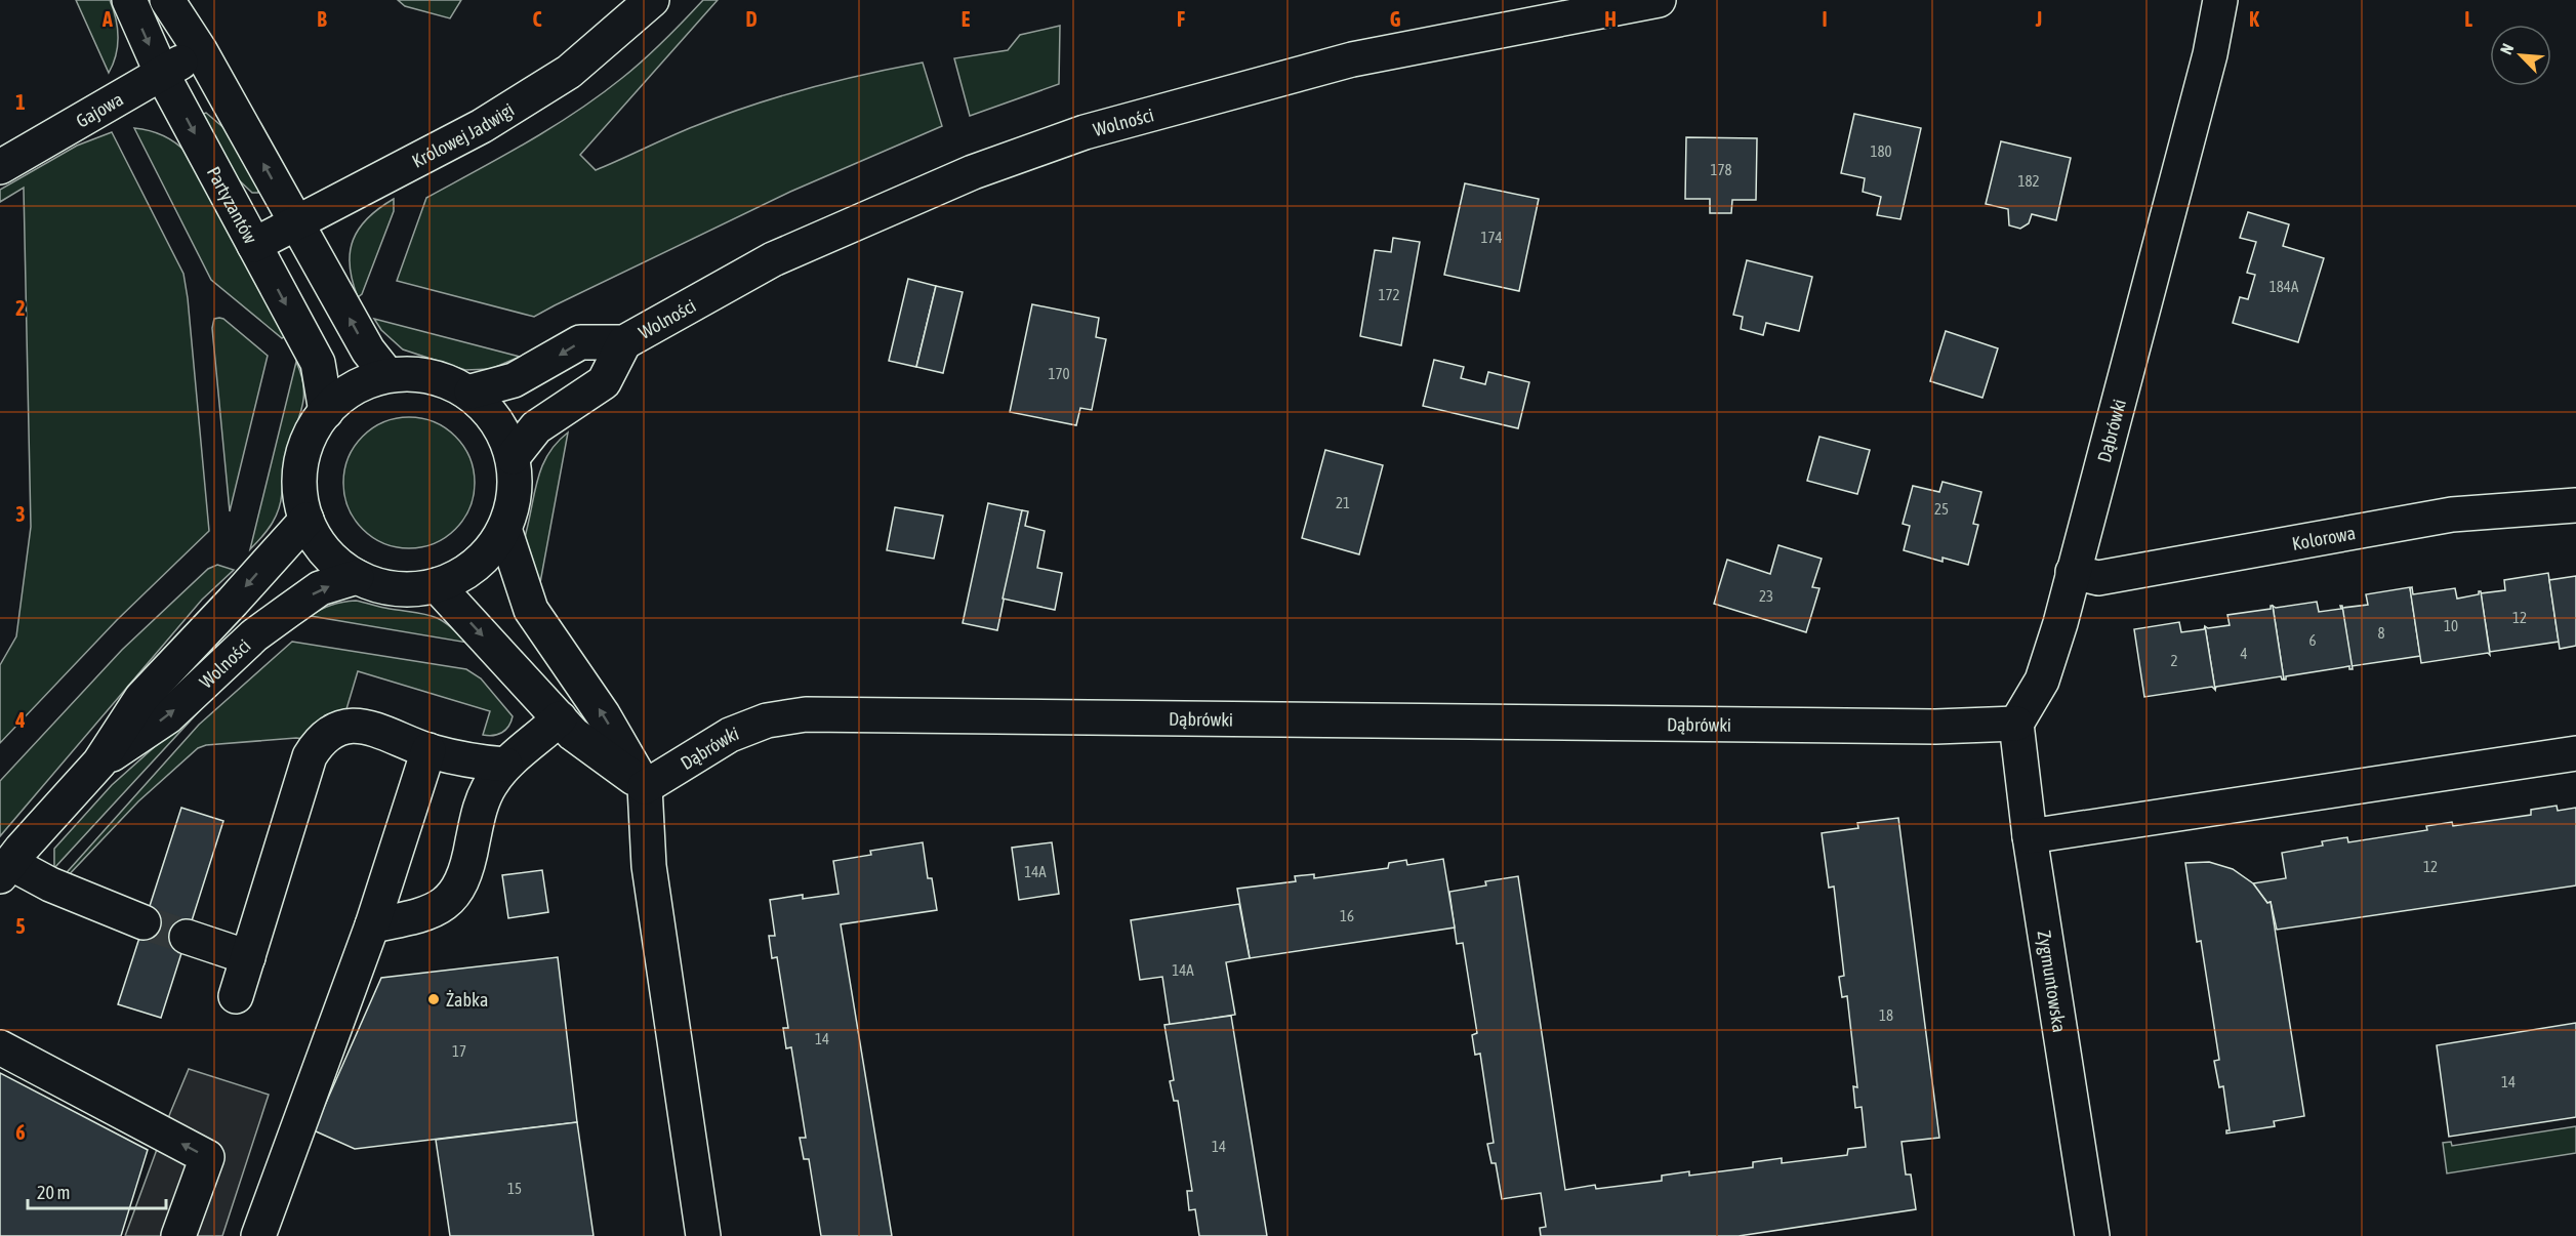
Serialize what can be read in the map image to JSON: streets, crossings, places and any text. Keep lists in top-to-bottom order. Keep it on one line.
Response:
{"streets":{"street":["Gajowa","Wolności","Królowej Jadwigi","Partyzantów","Dąbrówki","Kolorowa","Zygmuntowska"]},"crossings":[["Gajowa","Partyzantów"],["Wolności","Partyzantów"],["Królowej Jadwigi","Partyzantów"],["Dąbrówki","Kolorowa"],["Dąbrówki","Zygmuntowska"]],"places":["Żabka"],"house_numbers":["180","178","182","174","184A","172","170","21","25","23","12","10","8","6","4","2","12","14A","16","14A","18","14","17","14","14","15"],"scale_bar":"20 m","north":"top left","grid":{"columns":["A","B","C","D","E","F","G","H","I","J","K","L"],"rows":["1","2","3","4","5","6"]}}
